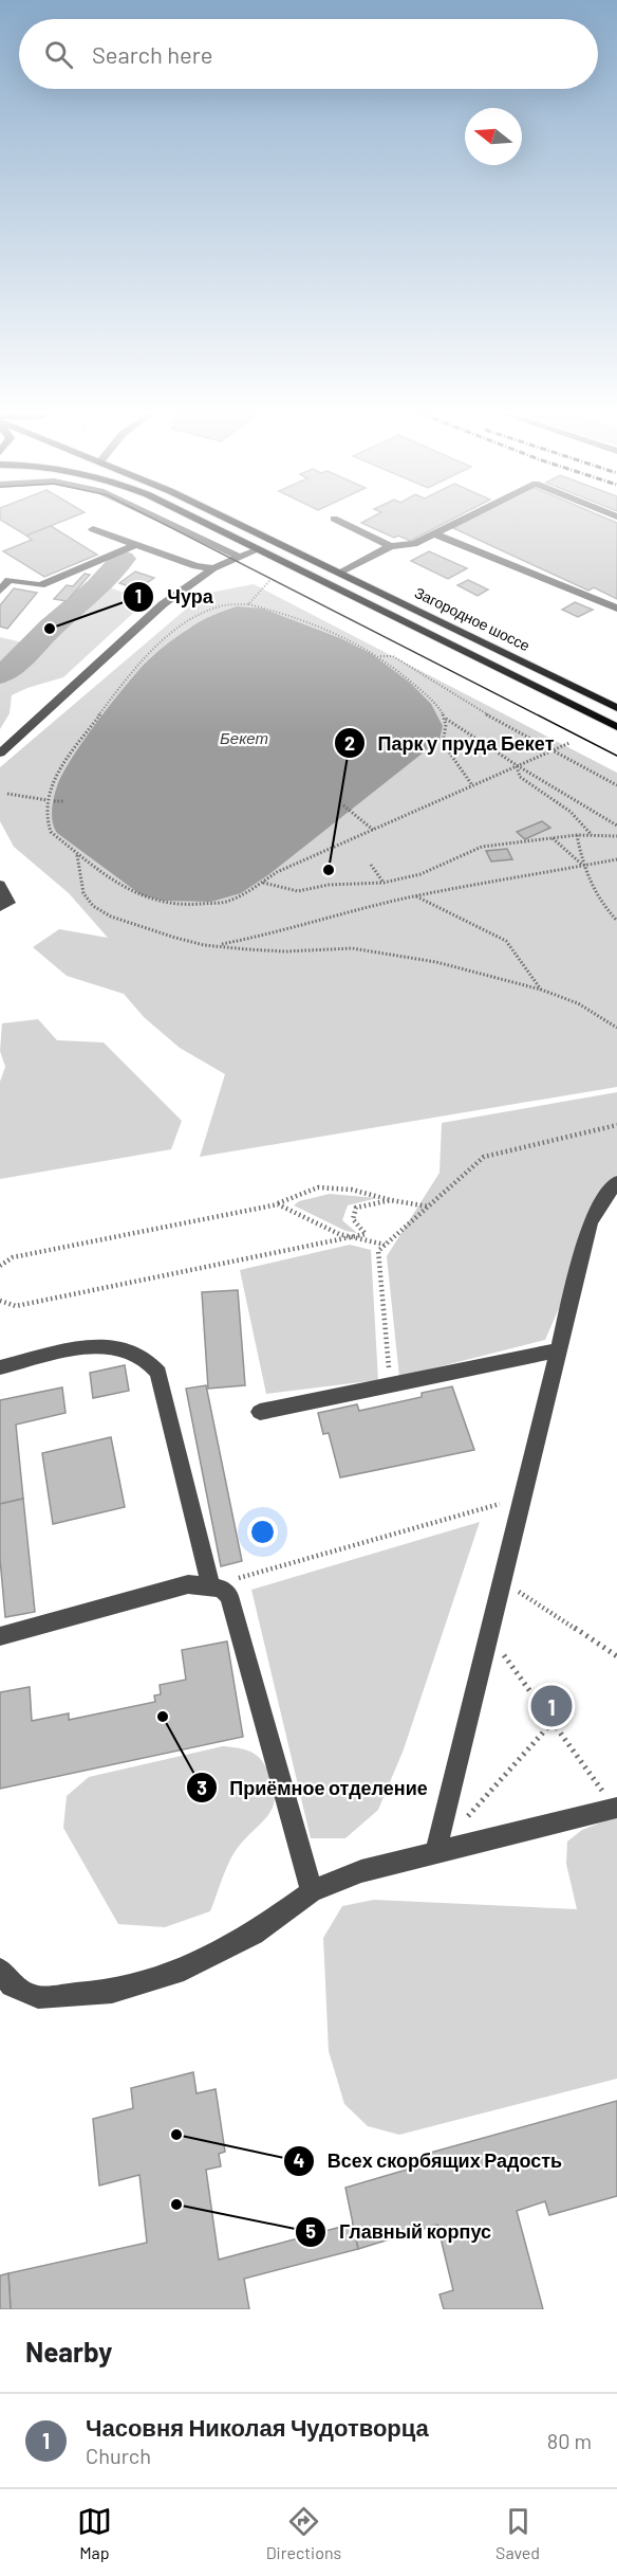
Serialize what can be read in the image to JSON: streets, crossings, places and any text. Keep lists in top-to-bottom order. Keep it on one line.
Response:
{"streets":{"main road":["Загородное шоссе"]},"water":["Бекет"],"places":["Чура","Парк у пруда Бекет","Приёмное отделение","Всех скорбящих Радость","Главный корпус"],"north":"left","page":{"search":"Search here","pins":"1","heading":"Nearby","list":[{"mark":"1","name":"Часовня Николая Чудотворца","note":"Church","value":"80 m"}],"nav":["Map","Directions","Saved"]}}
